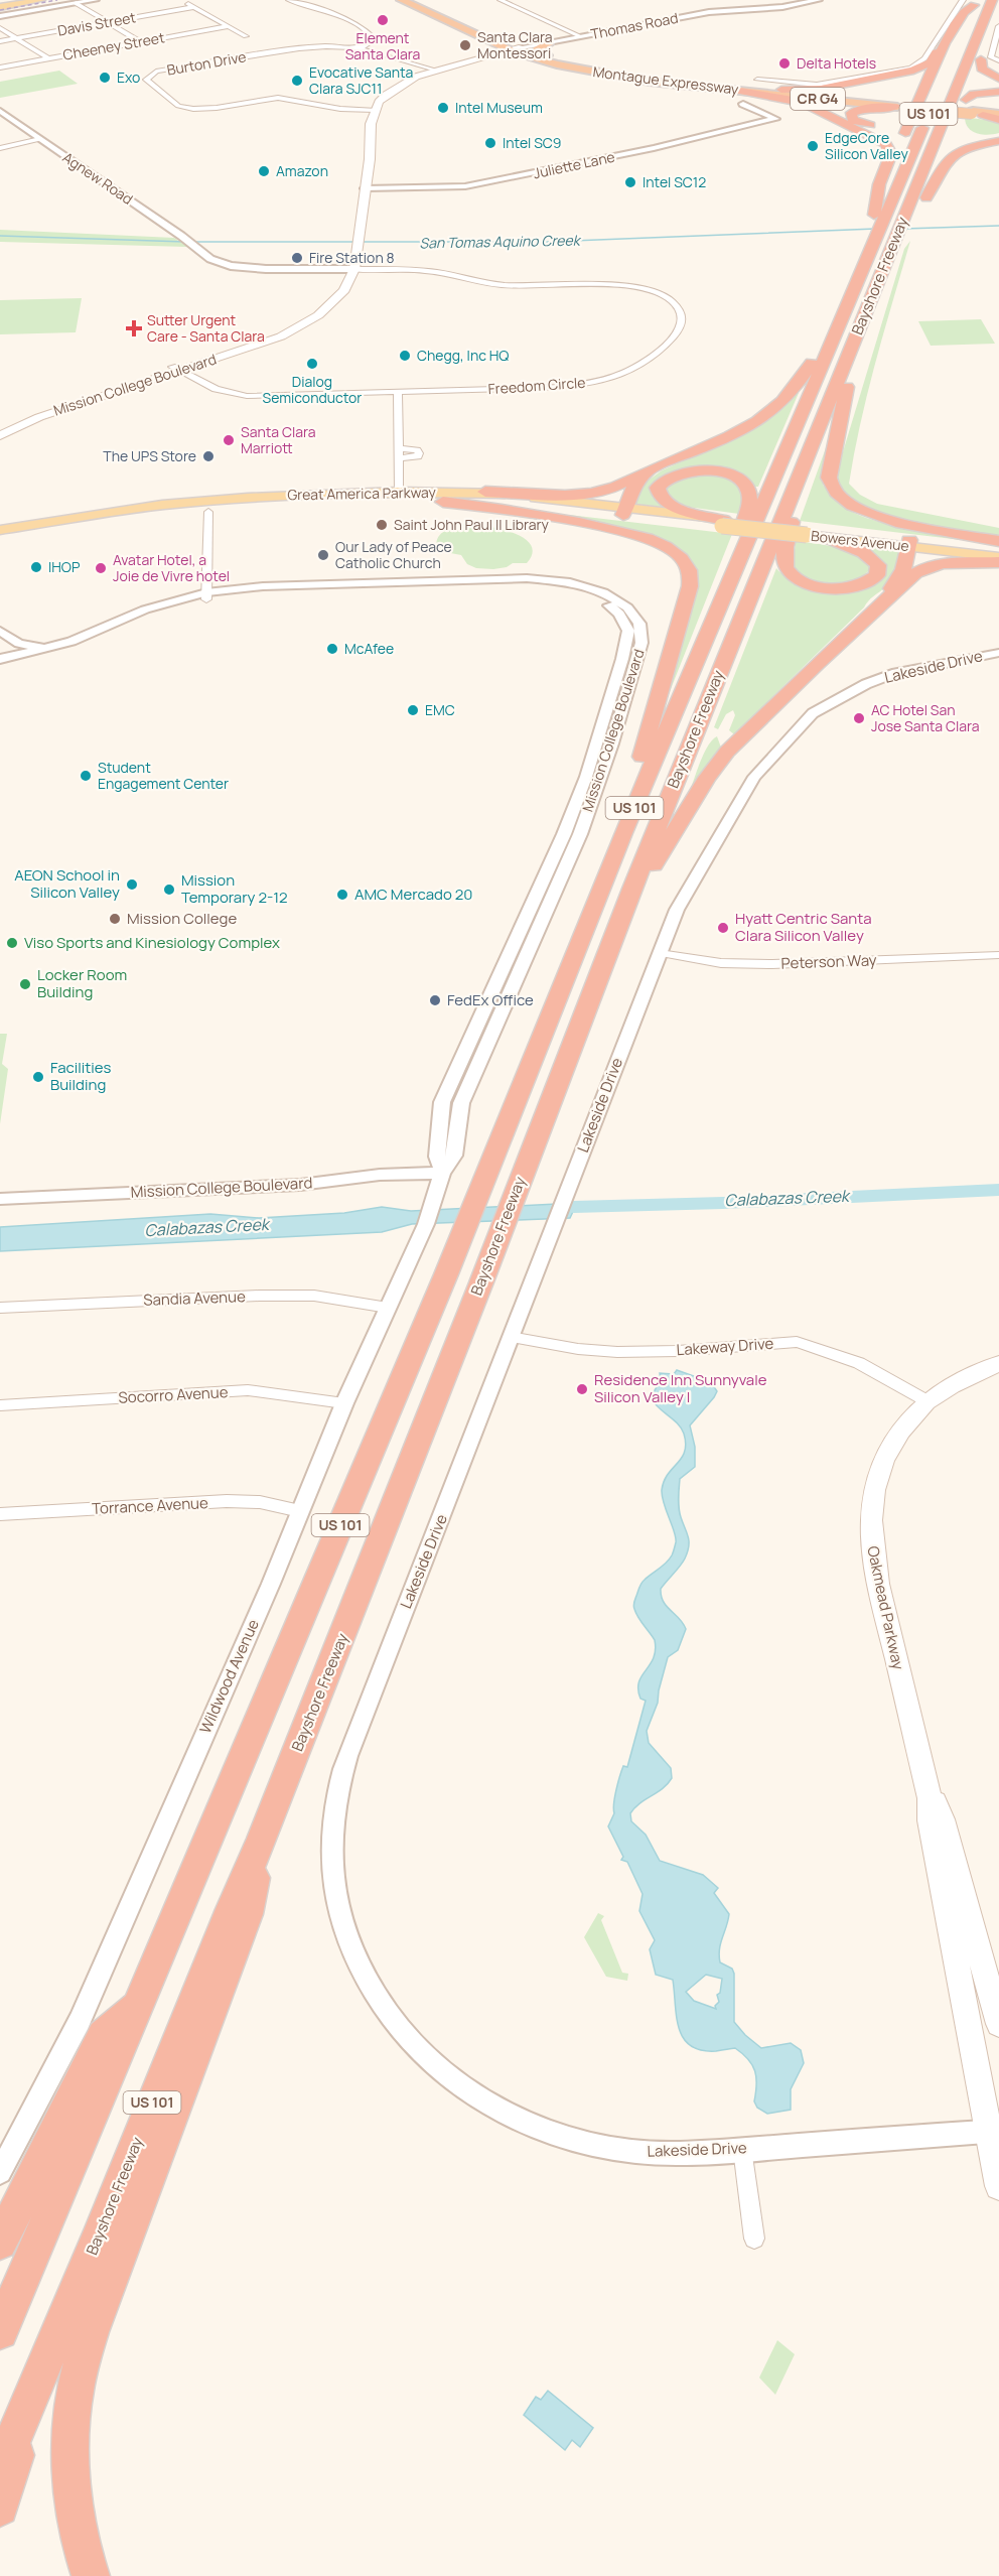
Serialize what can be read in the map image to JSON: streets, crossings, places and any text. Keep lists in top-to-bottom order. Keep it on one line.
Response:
{"streets":{"highway":["Montague Expressway","CR G4","US 101","Bayshore Freeway"],"main road":["Mission College Boulevard","Great America Parkway","Bowers Avenue","Oakmead Parkway"],"street":["Davis Street","Thomas Road","Cheeney Street","Burton Drive","Juliette Lane","Agnew Road","Freedom Circle","Lakeside Drive","Peterson Way","Sandia Avenue","Lakeway Drive","Socorro Avenue","Torrance Avenue","Wildwood Avenue"]},"crossings":[["Thomas Road","Montague Expressway"],["Burton Drive","Mission College Boulevard"],["Juliette Lane","Mission College Boulevard"],["Agnew Road","Mission College Boulevard"],["Agnew Road","Freedom Circle"],["Mission College Boulevard","Freedom Circle"],["Mission College Boulevard","Wildwood Avenue"],["Great America Parkway","Bowers Avenue"],["Lakeside Drive","Peterson Way"],["Lakeside Drive","Lakeway Drive"],["Lakeside Drive","Oakmead Parkway"],["Sandia Avenue","Wildwood Avenue"],["Lakeway Drive","Oakmead Parkway"],["Socorro Avenue","Wildwood Avenue"],["Torrance Avenue","Wildwood Avenue"]],"water":["San Tomas Aquino Creek","Calabazas Creek"],"places":{"other":["Element Santa Clara","Santa Clara Montessori","Delta Hotels","Exo","Evocative Santa Clara SJC11","Intel Museum","Intel SC9","EdgeCore Silicon Valley","Amazon","Intel SC12","Fire Station 8","Chegg, Inc HQ","Dialog Semiconductor","Santa Clara Marriott","The UPS Store","Saint John Paul II Library","Our Lady of Peace Catholic Church","IHOP","Avatar Hotel, a Joie de Vivre hotel","McAfee","EMC","AC Hotel San Jose Santa Clara","Student Engagement Center","AEON School in Silicon Valley","Mission Temporary 2-12","AMC Mercado 20","Mission College","Hyatt Centric Santa Clara Silicon Valley","Viso Sports and Kinesiology Complex","Locker Room Building","FedEx Office","Facilities Building","Residence Inn Sunnyvale Silicon Valley I"],"health":["Sutter Urgent Care - Santa Clara"]}}
